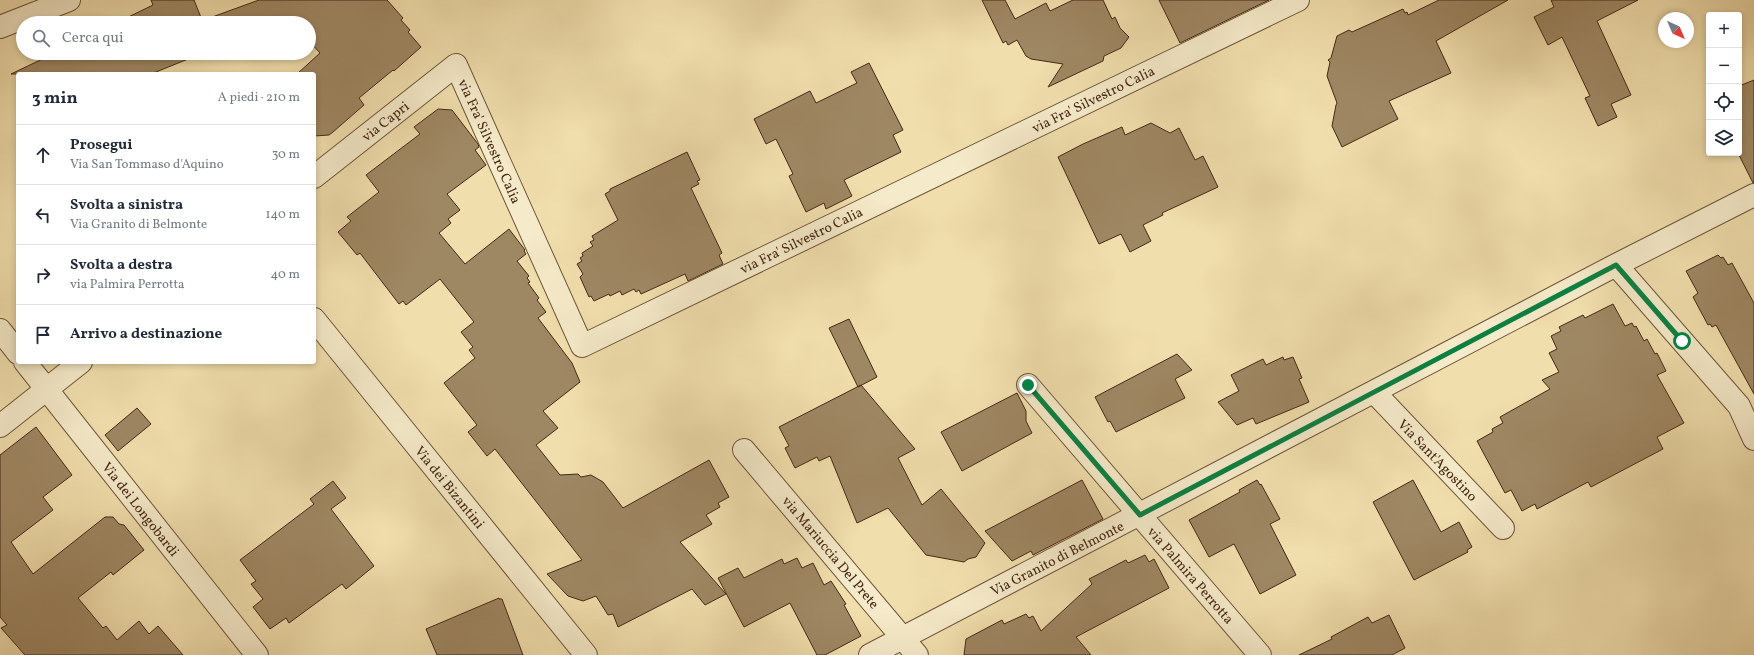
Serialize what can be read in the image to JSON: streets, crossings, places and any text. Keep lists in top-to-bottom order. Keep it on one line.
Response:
{"streets":{"street":["via Fra' Silvestro Calia","via Capri","Via Sant'Agostino","Via dei Bizantini","Via dei Longobardi","via Mariuccia Del Prete","Via Granito di Belmonte","via Palmira Perrotta"]},"crossings":[["via Fra' Silvestro Calia","via Capri"],["Via Sant'Agostino","Via Granito di Belmonte"],["via Mariuccia Del Prete","Via Granito di Belmonte"],["Via Granito di Belmonte","via Palmira Perrotta"]],"north":"bottom right","page":{"map_buttons":["+","−"],"search":"Cerca qui","heading":["3 min","A piedi · 210 m"],"list":[["Prosegui","Via San Tommaso d'Aquino","30 m"],["Svolta a sinistra","Via Granito di Belmonte","140 m"],["Svolta a destra","via Palmira Perrotta","40 m"],"Arrivo a destinazione"]}}
